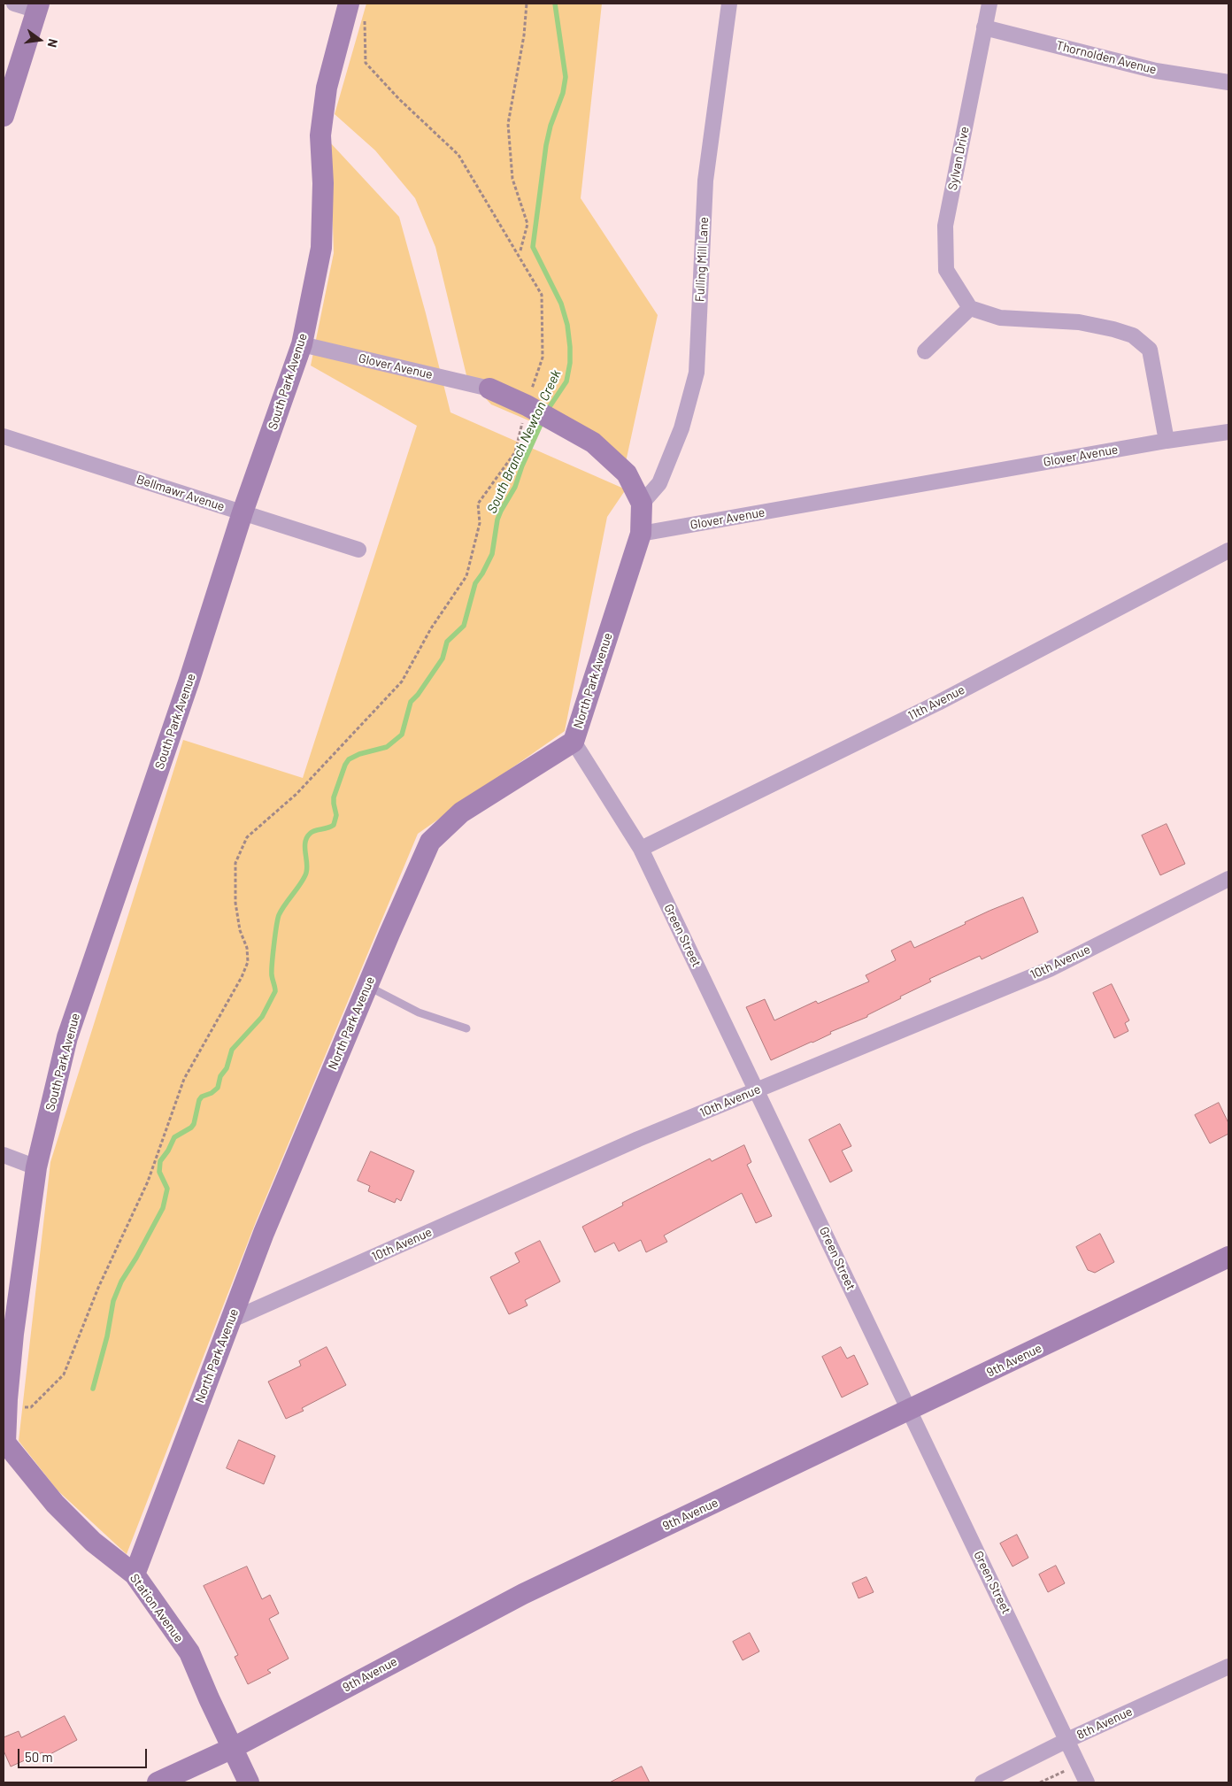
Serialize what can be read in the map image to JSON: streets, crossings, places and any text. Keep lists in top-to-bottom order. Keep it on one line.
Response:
{"streets":{"street":["Thornolden Avenue","Sylvan Drive","Fulling Mill Lane","Glover Avenue","South Park Avenue","Bellmawr Avenue","North Park Avenue","11th Avenue","Green Street","10th Avenue","9th Avenue","Station Avenue","8th Avenue"]},"crossings":[["Thornolden Avenue","Sylvan Drive"],["Fulling Mill Lane","Glover Avenue"],["Glover Avenue","South Park Avenue"],["Glover Avenue","North Park Avenue"],["South Park Avenue","Bellmawr Avenue"],["South Park Avenue","Station Avenue"],["North Park Avenue","Green Street"],["North Park Avenue","10th Avenue"],["North Park Avenue","Station Avenue"],["11th Avenue","Green Street"],["Green Street","10th Avenue"],["Green Street","9th Avenue"],["Green Street","8th Avenue"],["9th Avenue","Station Avenue"]],"water":["South Branch Newton Creek"],"scale_bar":"50 m","north":"right"}
